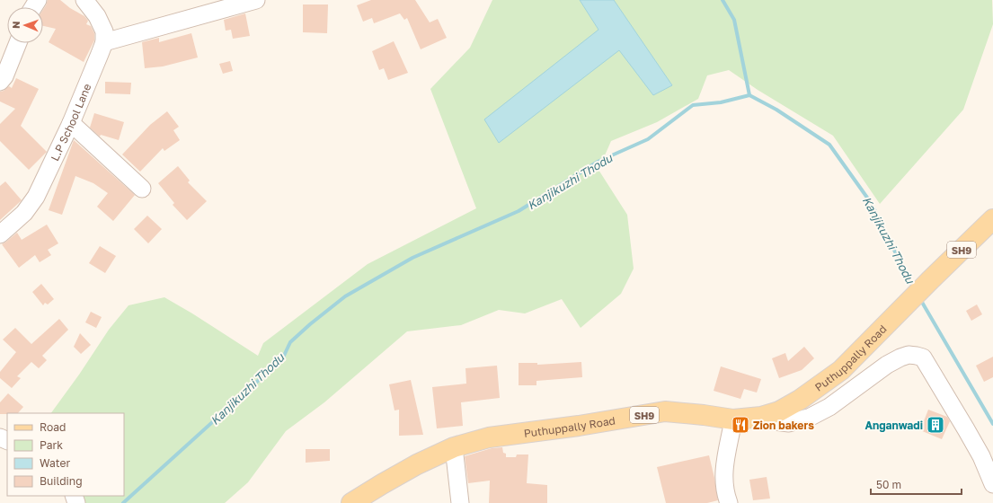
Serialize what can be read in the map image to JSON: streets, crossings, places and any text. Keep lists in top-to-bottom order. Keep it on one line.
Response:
{"streets":{"main road":["SH9","Puthuppally Road"],"street":["L.P School Lane"]},"water":["Kanjikuzhi Thodu"],"places":{"restaurant":["Zion bakers"],"building":["Anganwadi"]},"legend":["Road","Park","Water","Building"],"scale_bar":"50 m","north":"left"}
